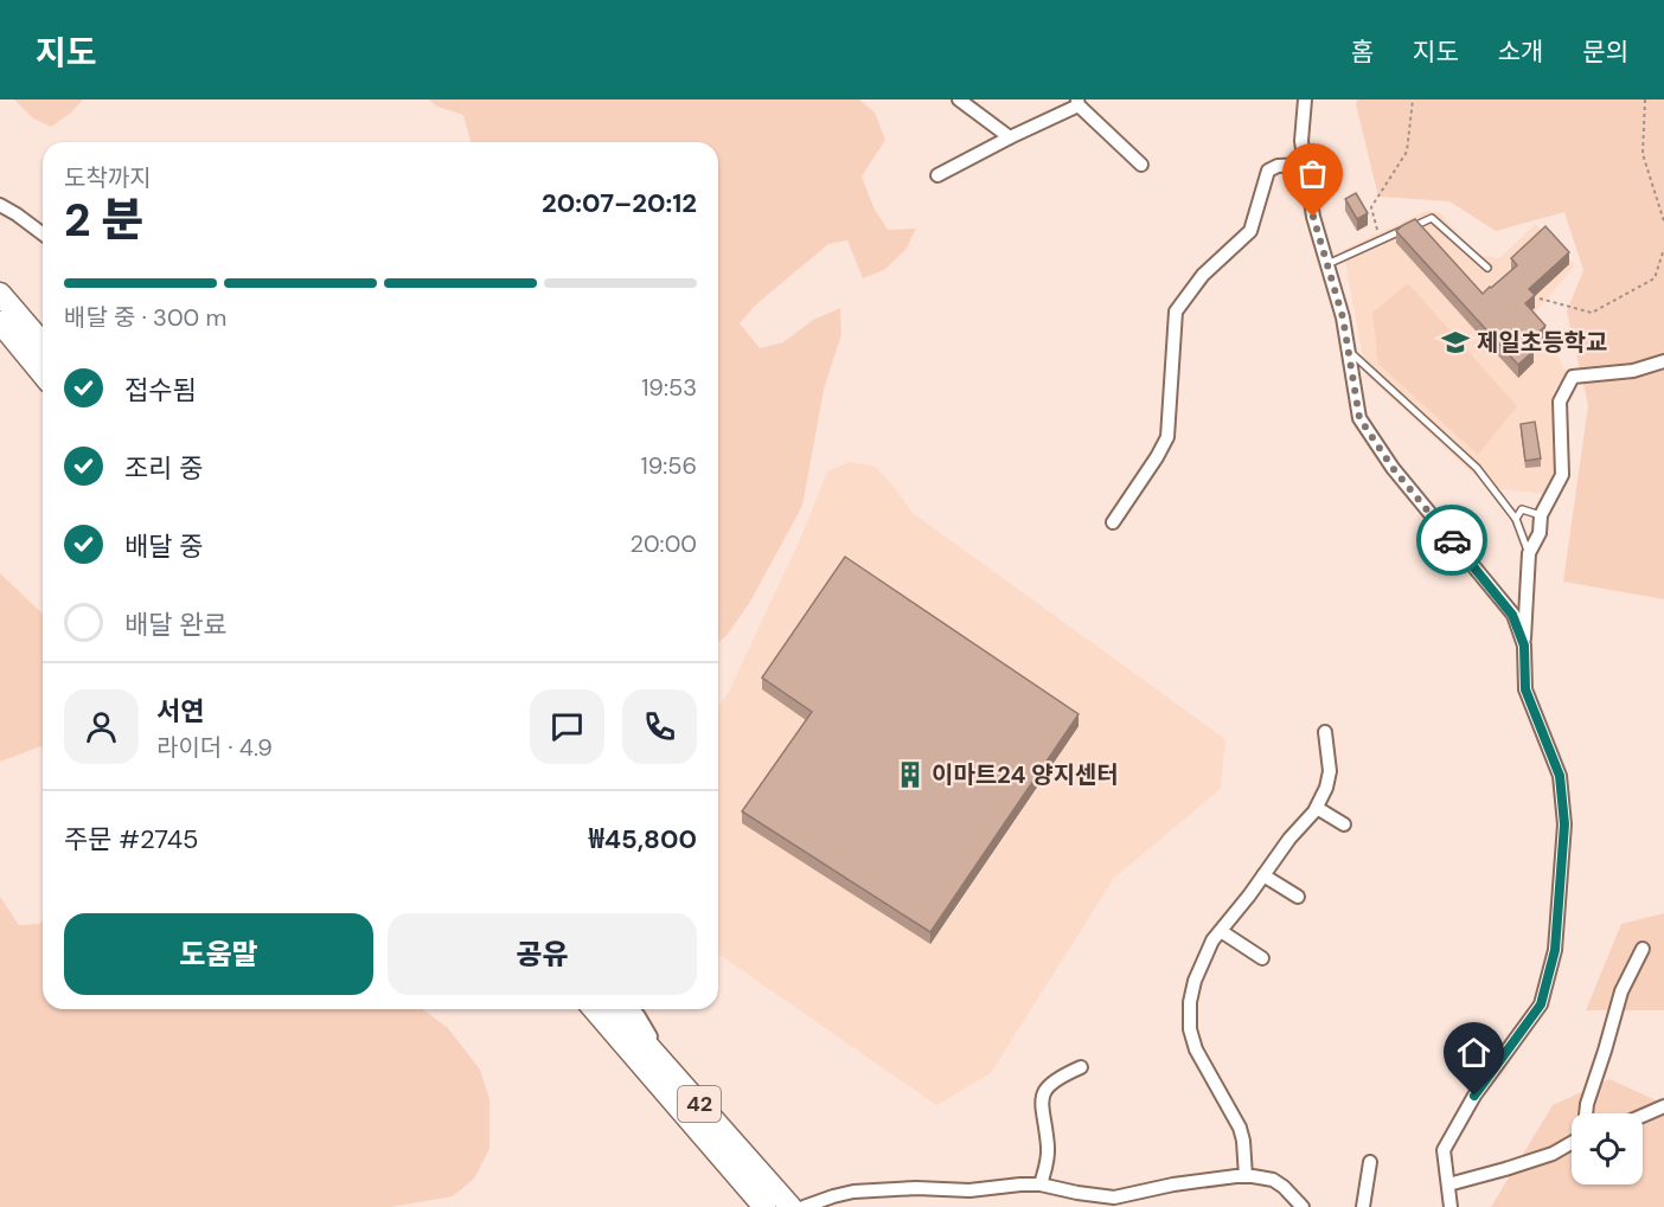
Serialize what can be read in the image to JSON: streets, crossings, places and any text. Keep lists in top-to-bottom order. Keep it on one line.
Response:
{"streets":{"main road":["42"]},"places":{"school or university":["제일초등학교"],"building":["이마트24 양지센터"]},"page":{"header":"지도","nav":["홈","지도","소개","문의"],"heading":["2 분","도착까지","20:07–20:12"],"panel":["서연","라이더 · 4.9","주문 #2745","₩45,800"],"bar":"배달 중 · 300 m","list":[["접수됨","19:53"],["조리 중","19:56"],["배달 중","20:00"],"배달 완료"],"buttons":["도움말","공유"]}}
